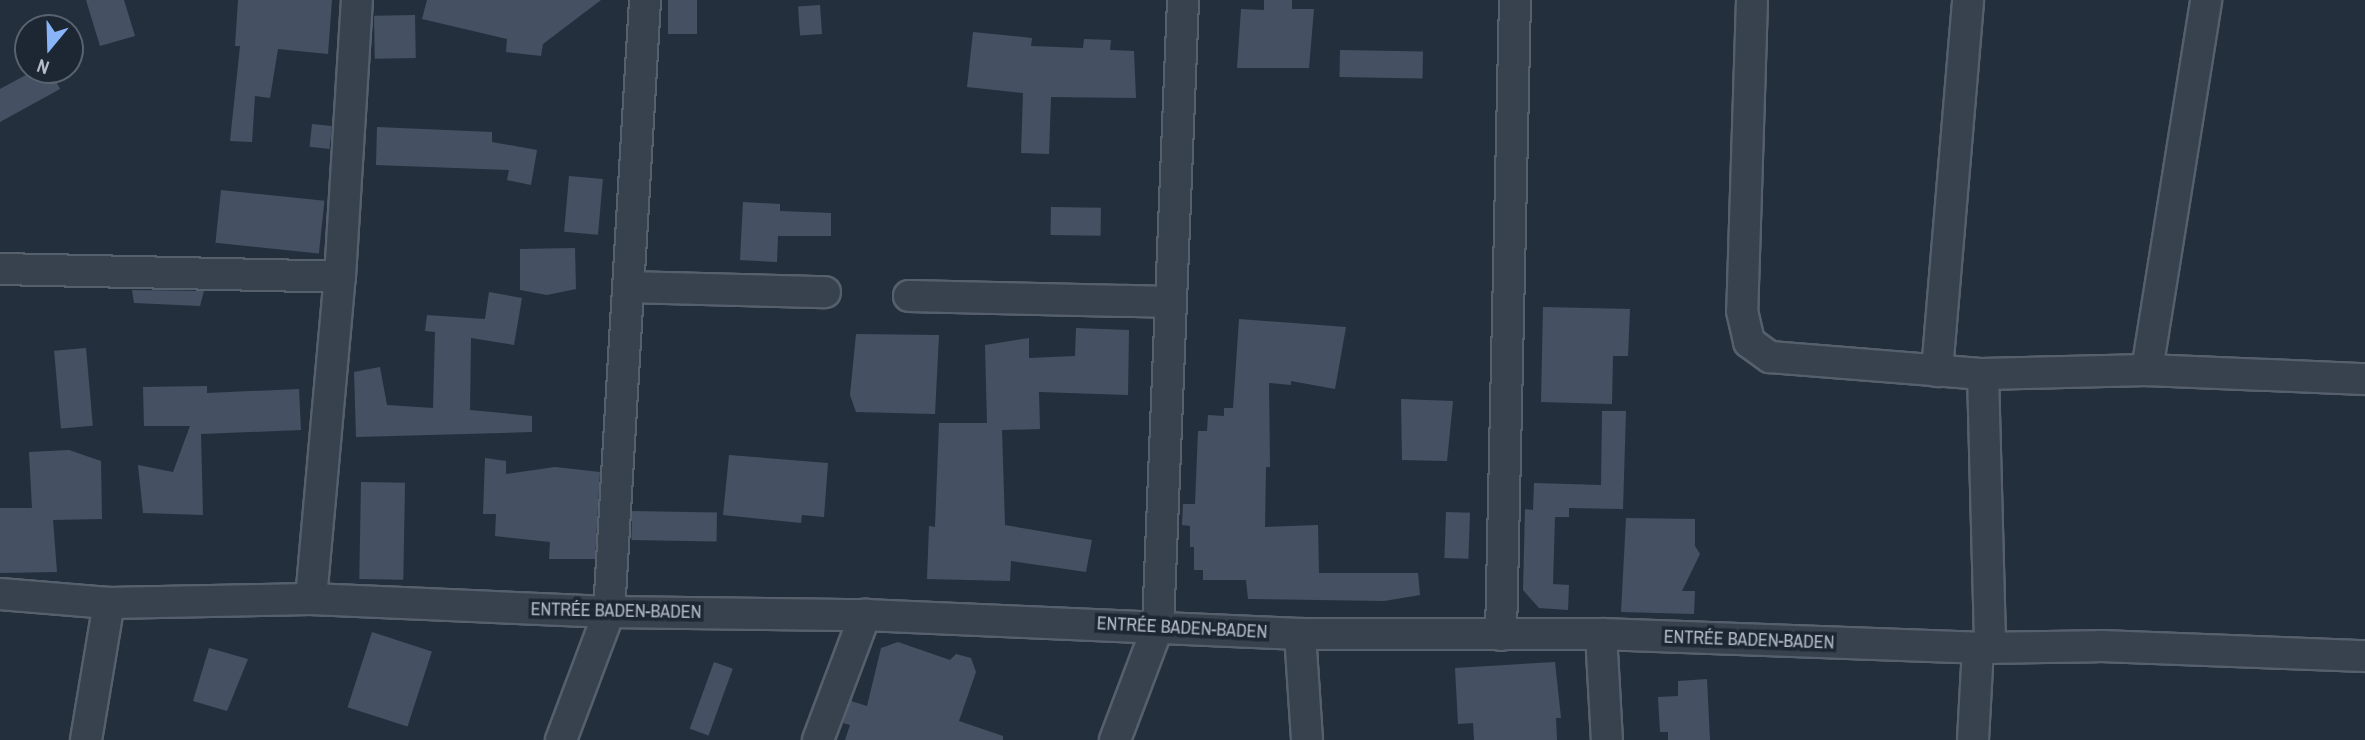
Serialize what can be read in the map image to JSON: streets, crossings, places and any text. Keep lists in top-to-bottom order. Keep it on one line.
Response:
{"streets":{"street":["ENTRÉE BADEN-BADEN"]},"north":"bottom"}
